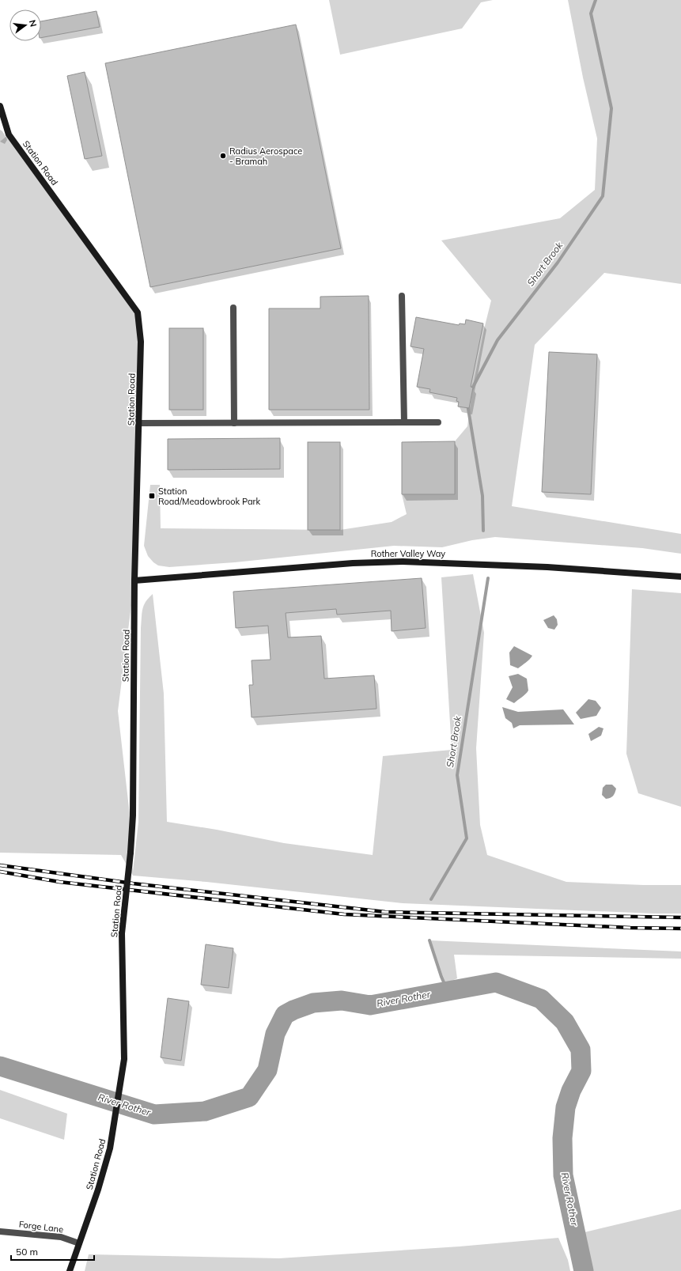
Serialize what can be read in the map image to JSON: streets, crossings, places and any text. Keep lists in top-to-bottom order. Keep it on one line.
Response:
{"streets":{"main road":["Station Road","Rother Valley Way"],"street":["Forge Lane"]},"crossings":[["Station Road","Rother Valley Way"],["Station Road","Forge Lane"]],"water":["Short Brook","River Rother"],"places":{"other":["Radius Aerospace - Bramah"],"transit":["Station Road/Meadowbrook Park"]},"scale_bar":"50 m","north":"right"}
